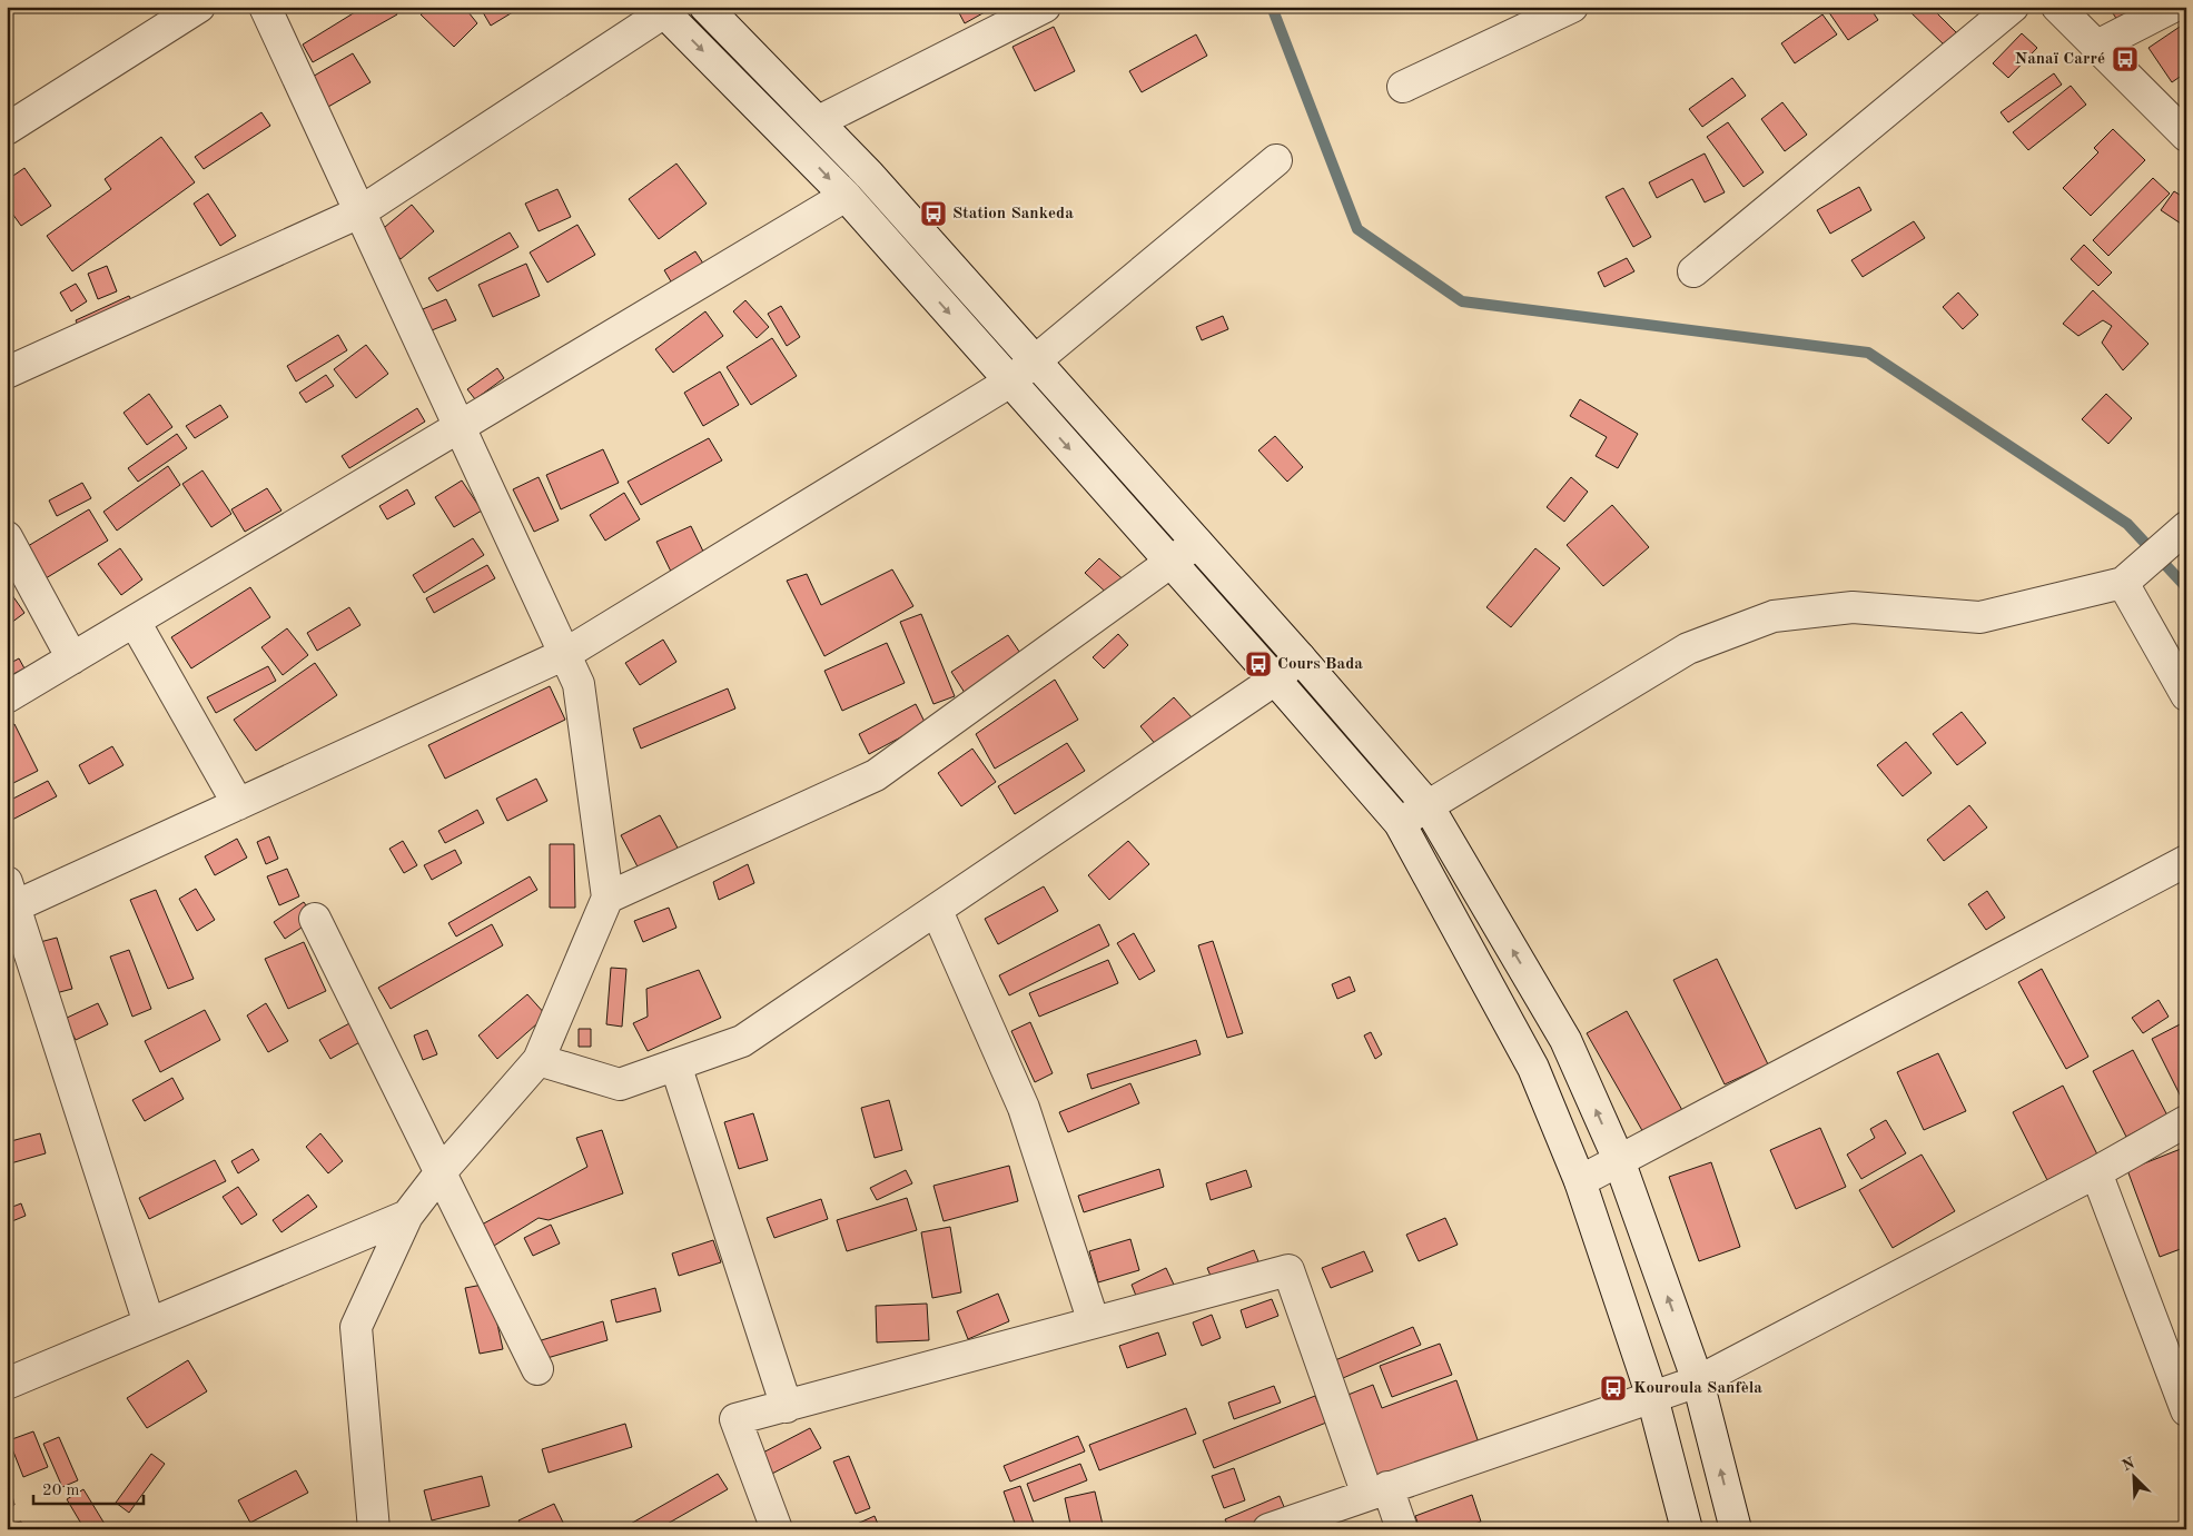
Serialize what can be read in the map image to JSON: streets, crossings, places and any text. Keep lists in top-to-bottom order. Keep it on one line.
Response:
{"places":{"bus stop":["Nanaï Carré","Station Sankeda","Cours Bada","Kouroula Sanfèla"]},"scale_bar":"20 m","north":"top left"}
